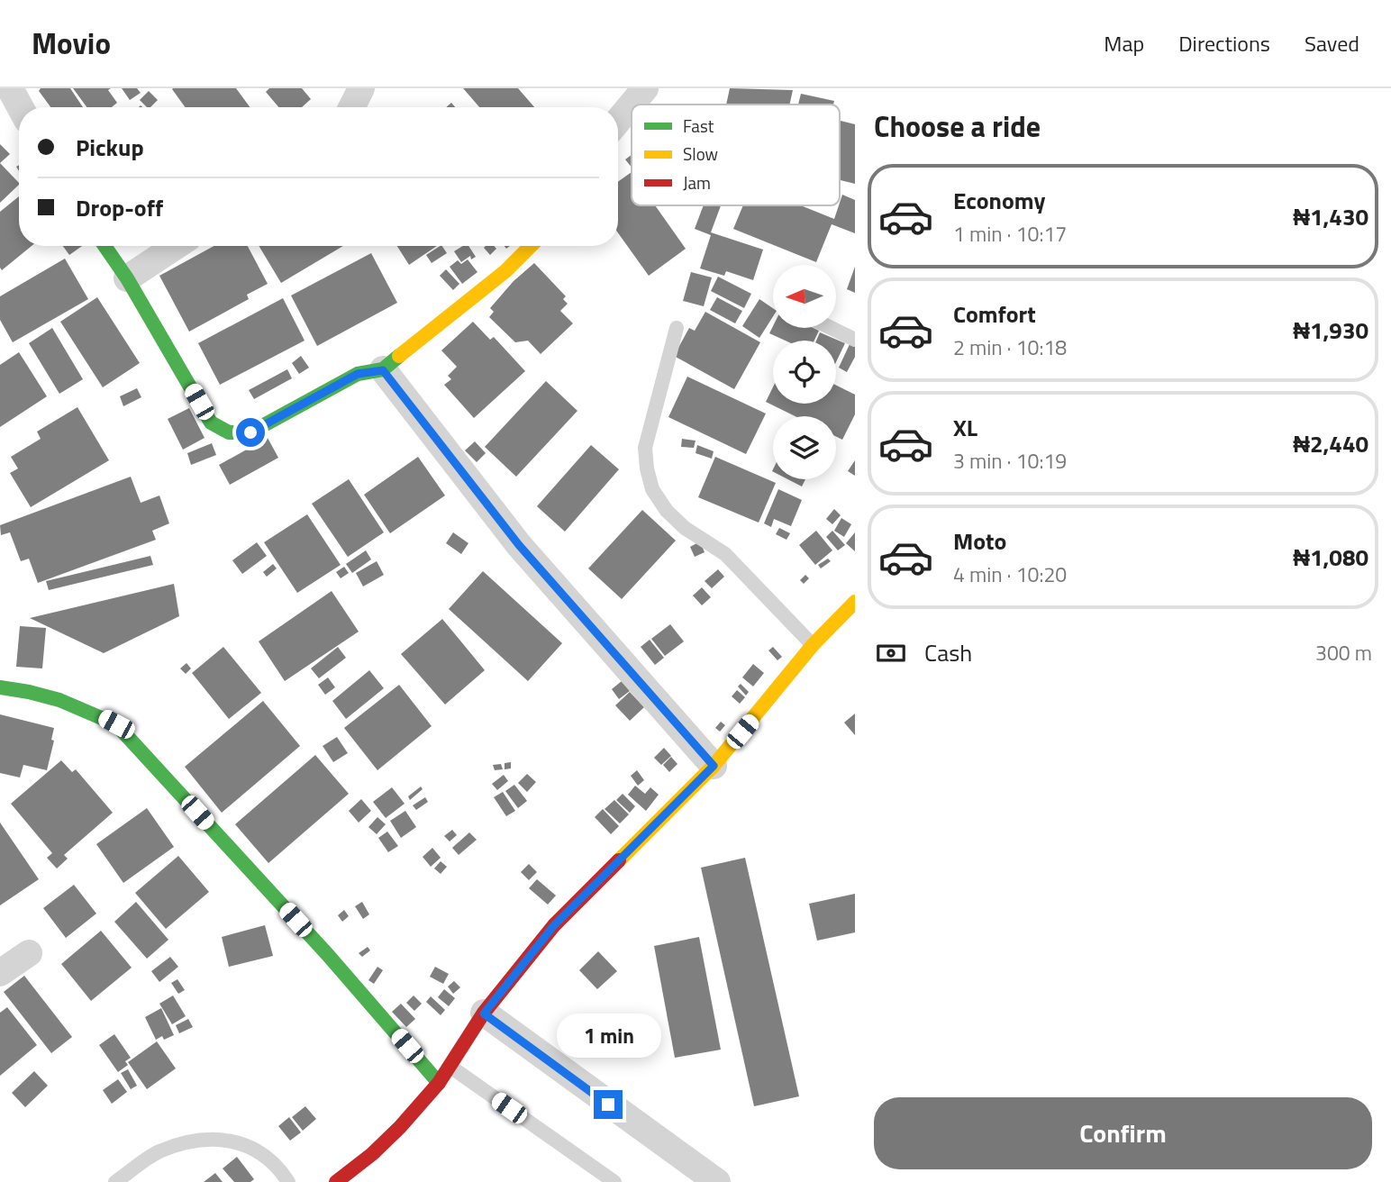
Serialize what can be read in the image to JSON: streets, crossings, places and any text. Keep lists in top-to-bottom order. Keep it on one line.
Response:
{"legend":["Fast","Slow","Jam"],"north":"left","page":{"header":"Movio","nav":["Map","Directions","Saved"],"heading":"Choose a ride","banner":["Pickup","Drop-off"],"list":[{"name":"Economy","note":"1 min · 10:17","value":"₦1,430"},{"name":"Comfort","note":"2 min · 10:18","value":"₦1,930"},{"name":"XL","note":"3 min · 10:19","value":"₦2,440"},{"name":"Moto","note":"4 min · 10:20","value":"₦1,080"}],"pay":["Cash","300 m"],"bubble":"1 min","buttons":"Confirm"}}
